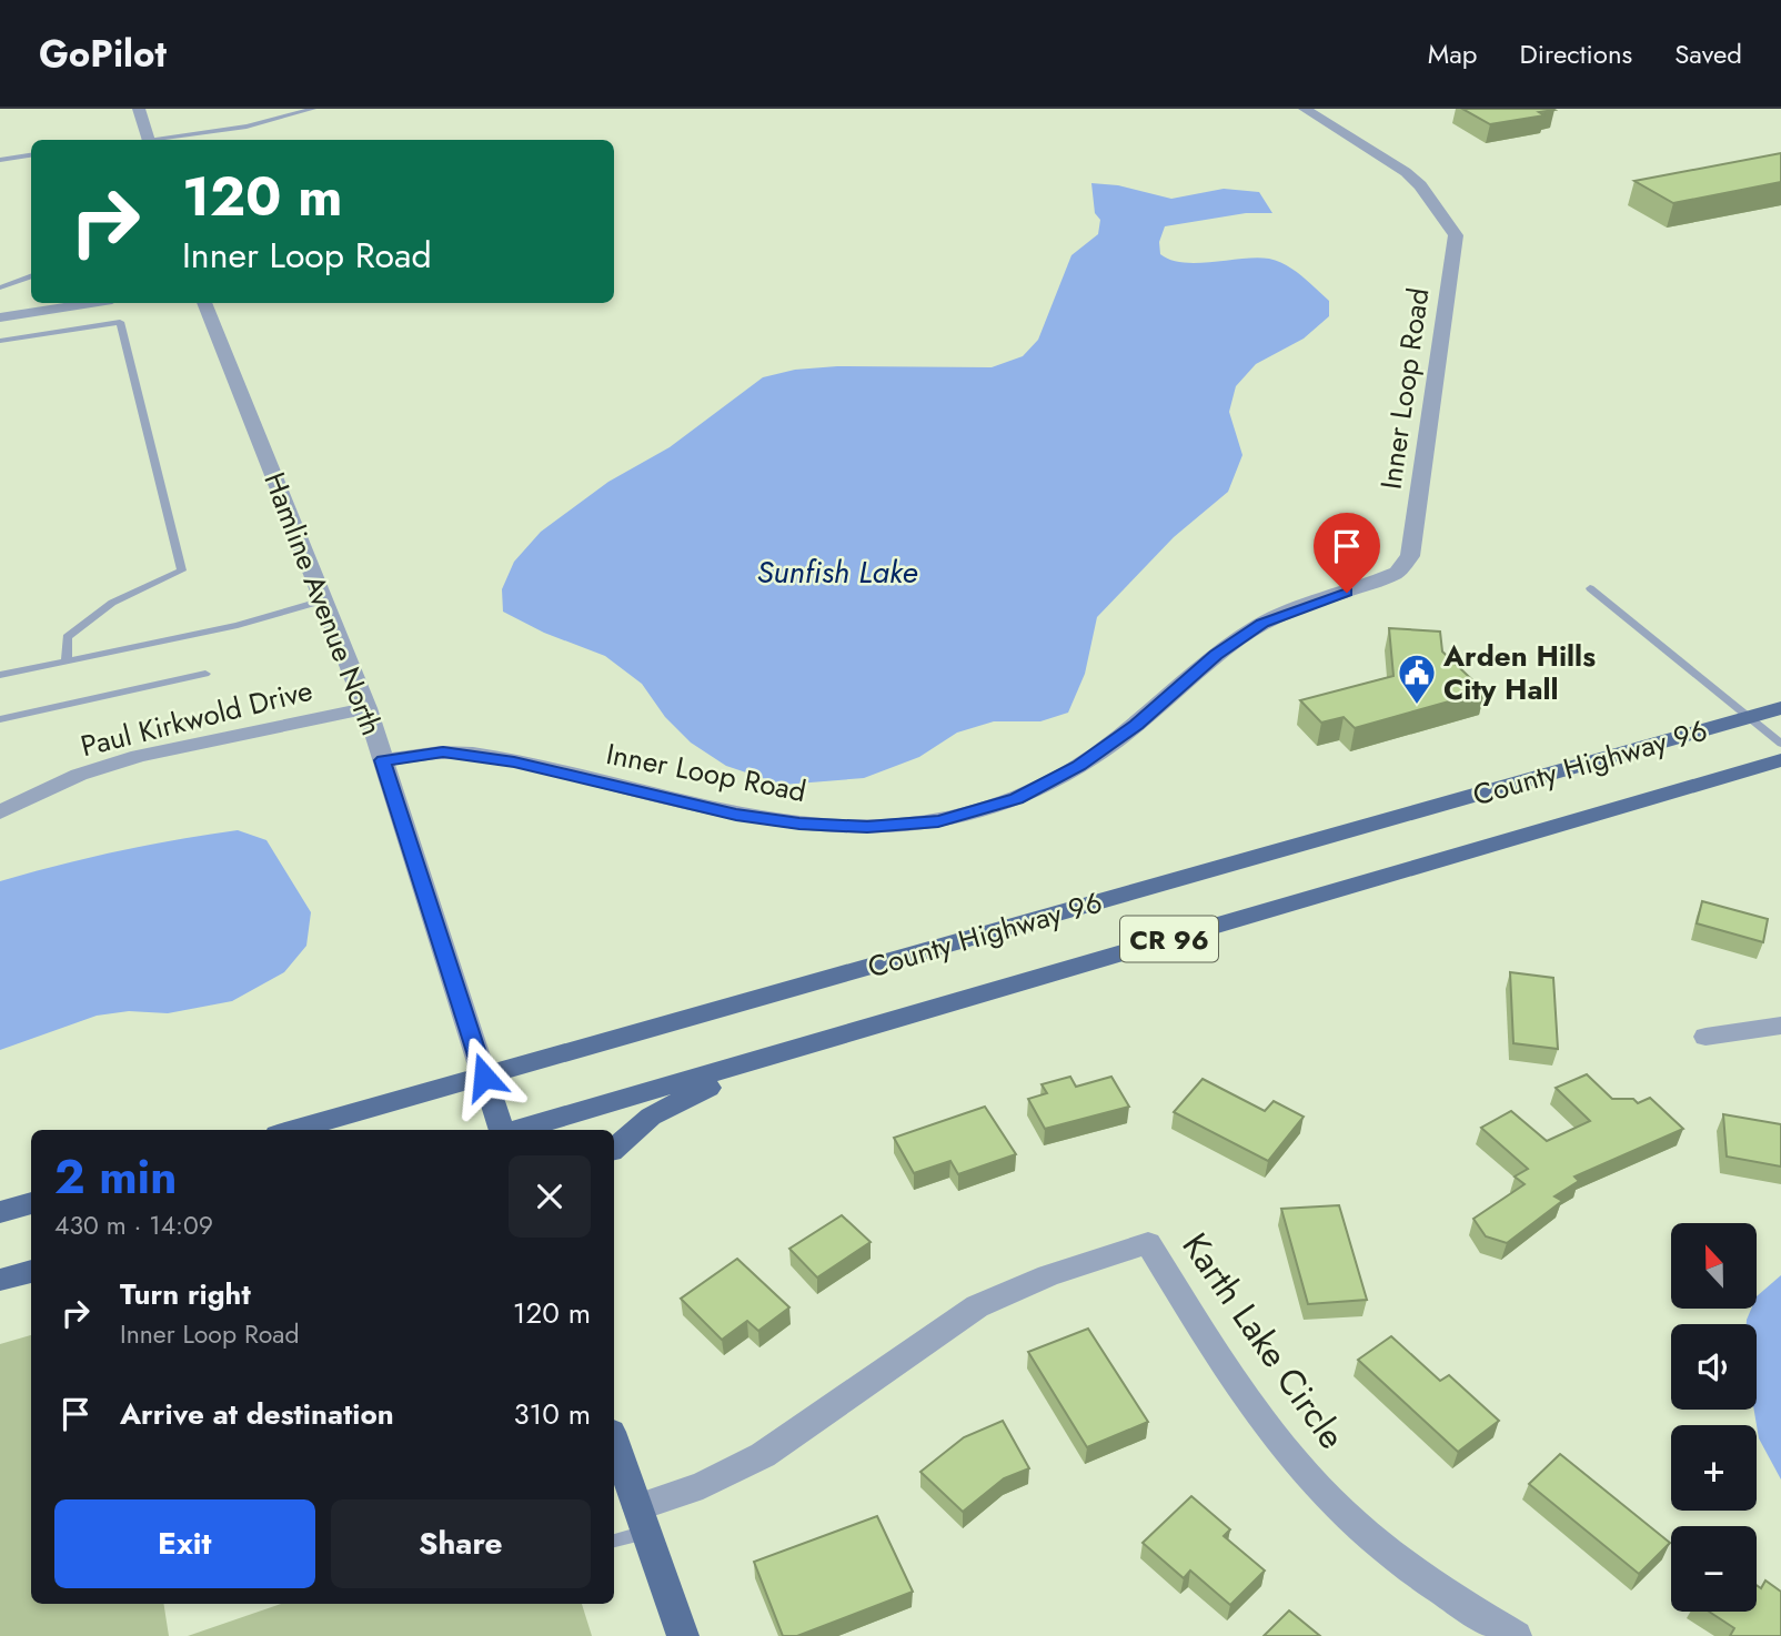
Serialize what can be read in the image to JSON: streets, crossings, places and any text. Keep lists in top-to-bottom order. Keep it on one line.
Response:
{"streets":{"main road":["Hamline Avenue North","County Highway 96","CR 96"],"street":["Inner Loop Road","Paul Kirkwold Drive","Karth Lake Circle"]},"crossings":[["Inner Loop Road","Hamline Avenue North"],["Hamline Avenue North","Paul Kirkwold Drive"],["Hamline Avenue North","County Highway 96"]],"water":["Sunfish Lake"],"places":{"public building":["Arden Hills City Hall"]},"north":"top","page":{"header":"GoPilot","nav":["Map","Directions","Saved"],"turn":["120 m","Inner Loop Road"],"heading":["2 min","430 m · 14:09"],"map_buttons":["+","−"],"list":[{"name":"Turn right","note":"Inner Loop Road","value":"120 m"},{"name":"Arrive at destination","value":"310 m"}],"buttons":["Exit","Share"]}}
